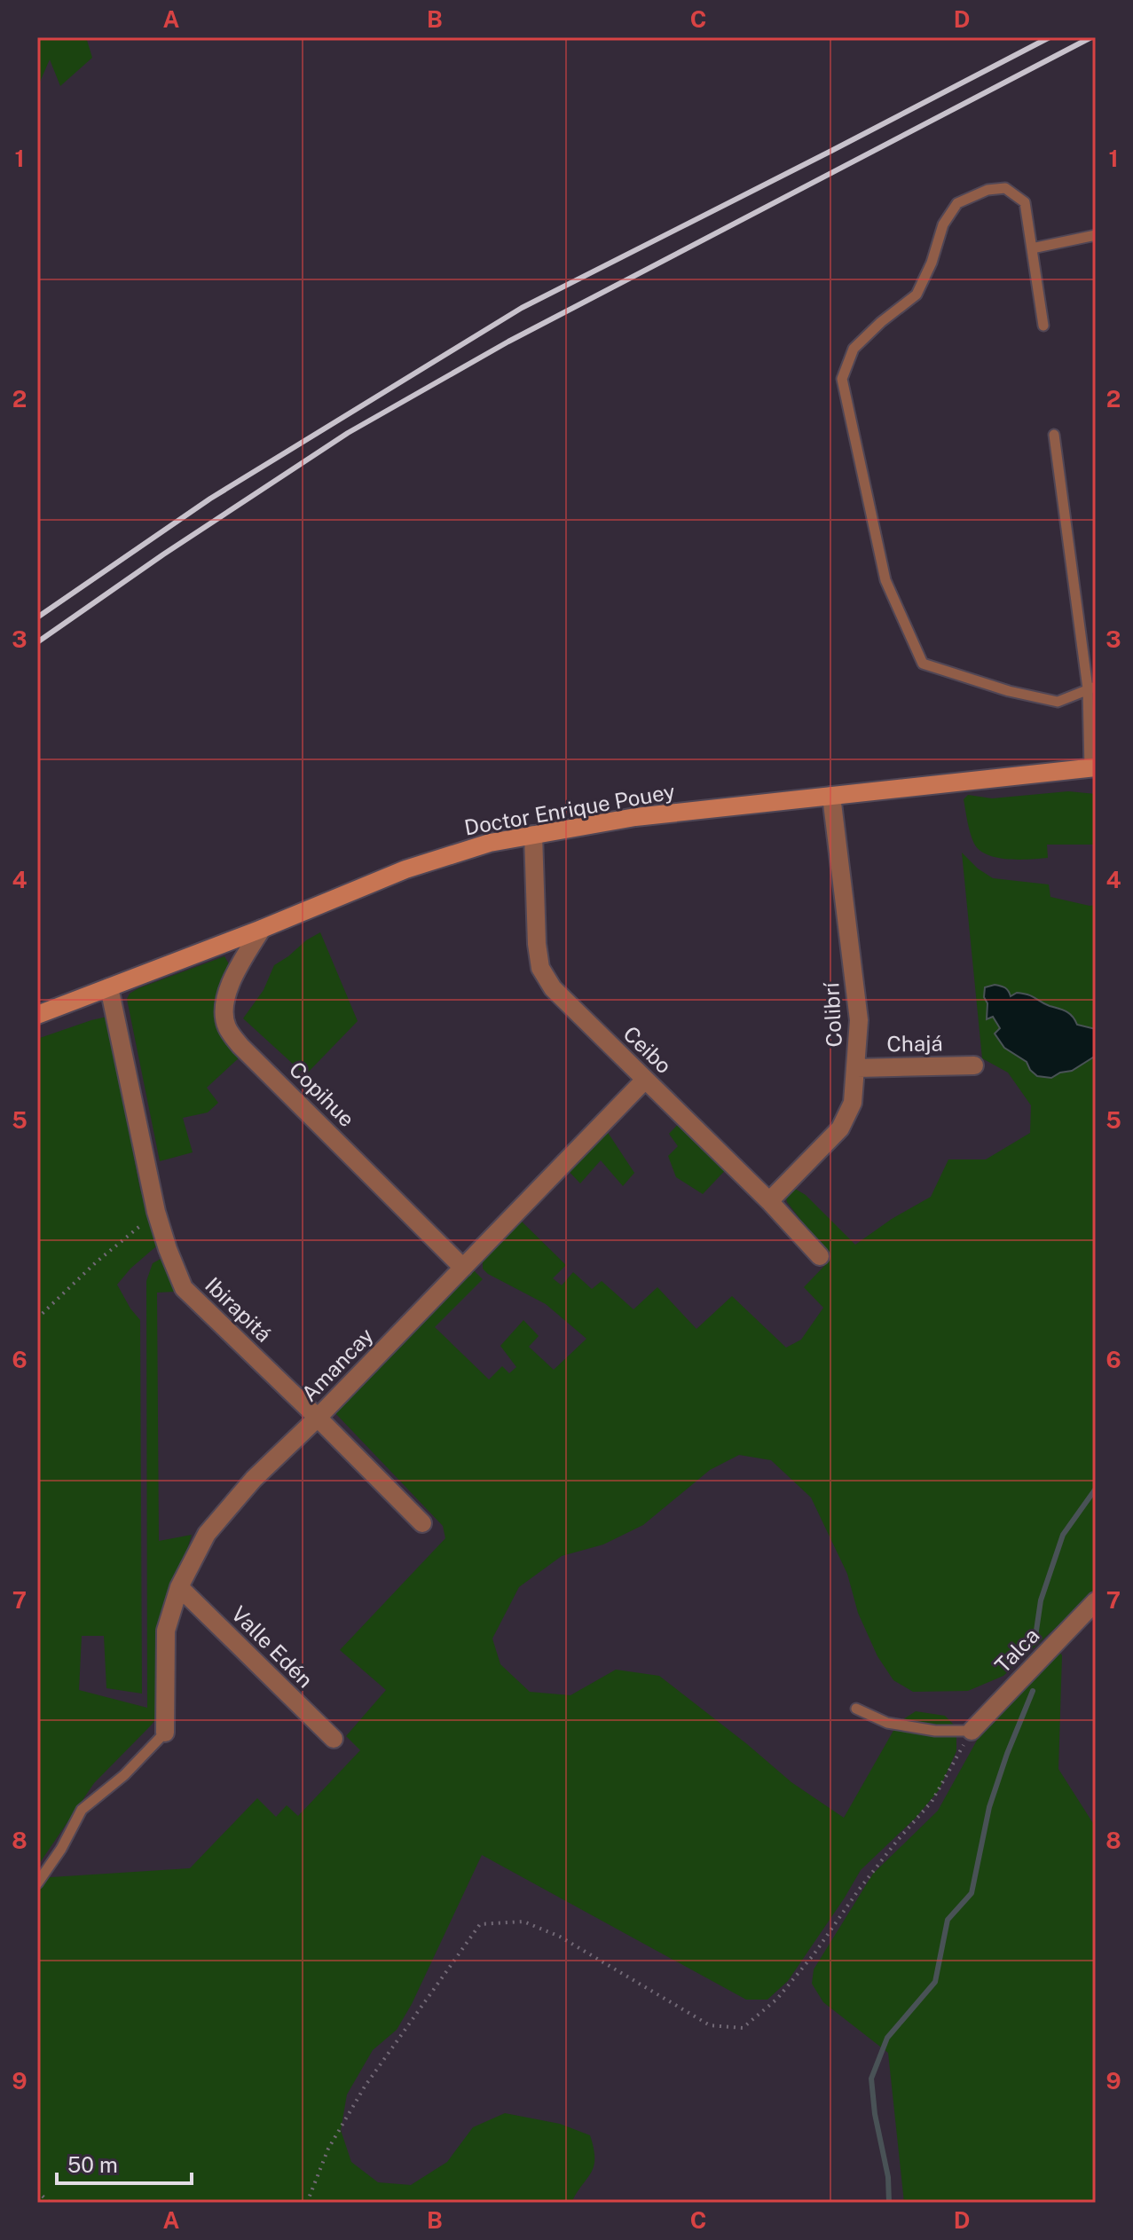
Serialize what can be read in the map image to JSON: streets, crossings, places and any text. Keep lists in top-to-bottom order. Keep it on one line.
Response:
{"streets":{"street":["Doctor Enrique Pouey","Colibrí","Chajá","Ceibo","Copihue","Ibirapitá","Amancay","Valle Edén","Talca"]},"crossings":[["Doctor Enrique Pouey","Colibrí"],["Doctor Enrique Pouey","Ceibo"],["Doctor Enrique Pouey","Copihue"],["Doctor Enrique Pouey","Ibirapitá"],["Colibrí","Chajá"],["Colibrí","Ceibo"],["Ceibo","Amancay"],["Copihue","Amancay"],["Ibirapitá","Amancay"],["Amancay","Valle Edén"]],"scale_bar":"50 m","grid":{"columns":["A","B","C","D"],"rows":["1","2","3","4","5","6","7","8","9"]}}
